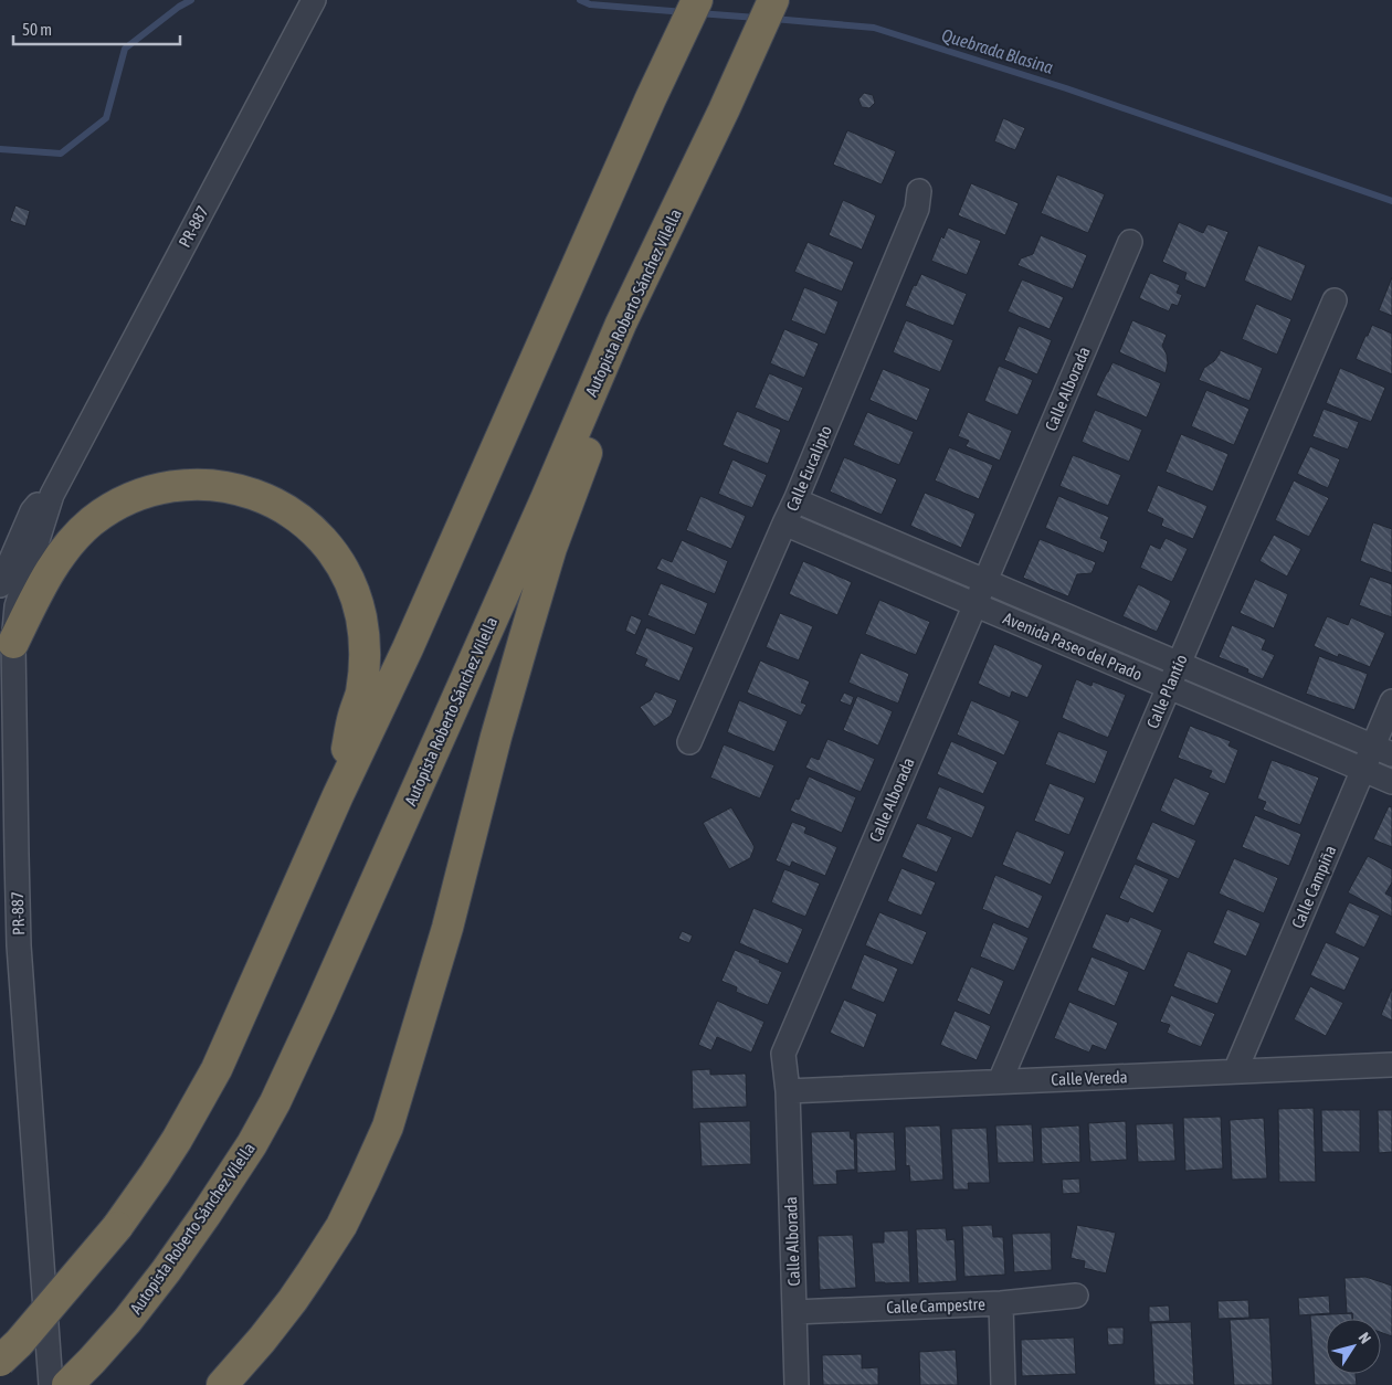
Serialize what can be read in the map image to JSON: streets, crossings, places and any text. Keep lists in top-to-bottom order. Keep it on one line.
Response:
{"streets":{"highway":["Autopista Roberto Sánchez Vilella"],"street":["PR-887","Calle Alborada","Calle Eucalipto","Avenida Paseo del Prado","Calle Plantío","Calle Campiña","Calle Vereda","Calle Campestre"]},"crossings":[["Calle Alborada","Avenida Paseo del Prado"],["Calle Alborada","Calle Vereda"],["Calle Alborada","Calle Campestre"],["Calle Eucalipto","Avenida Paseo del Prado"],["Avenida Paseo del Prado","Calle Plantío"],["Avenida Paseo del Prado","Calle Campiña"],["Calle Plantío","Calle Vereda"],["Calle Campiña","Calle Vereda"]],"water":["Quebrada Blasina"],"scale_bar":"50 m","north":"top right"}
